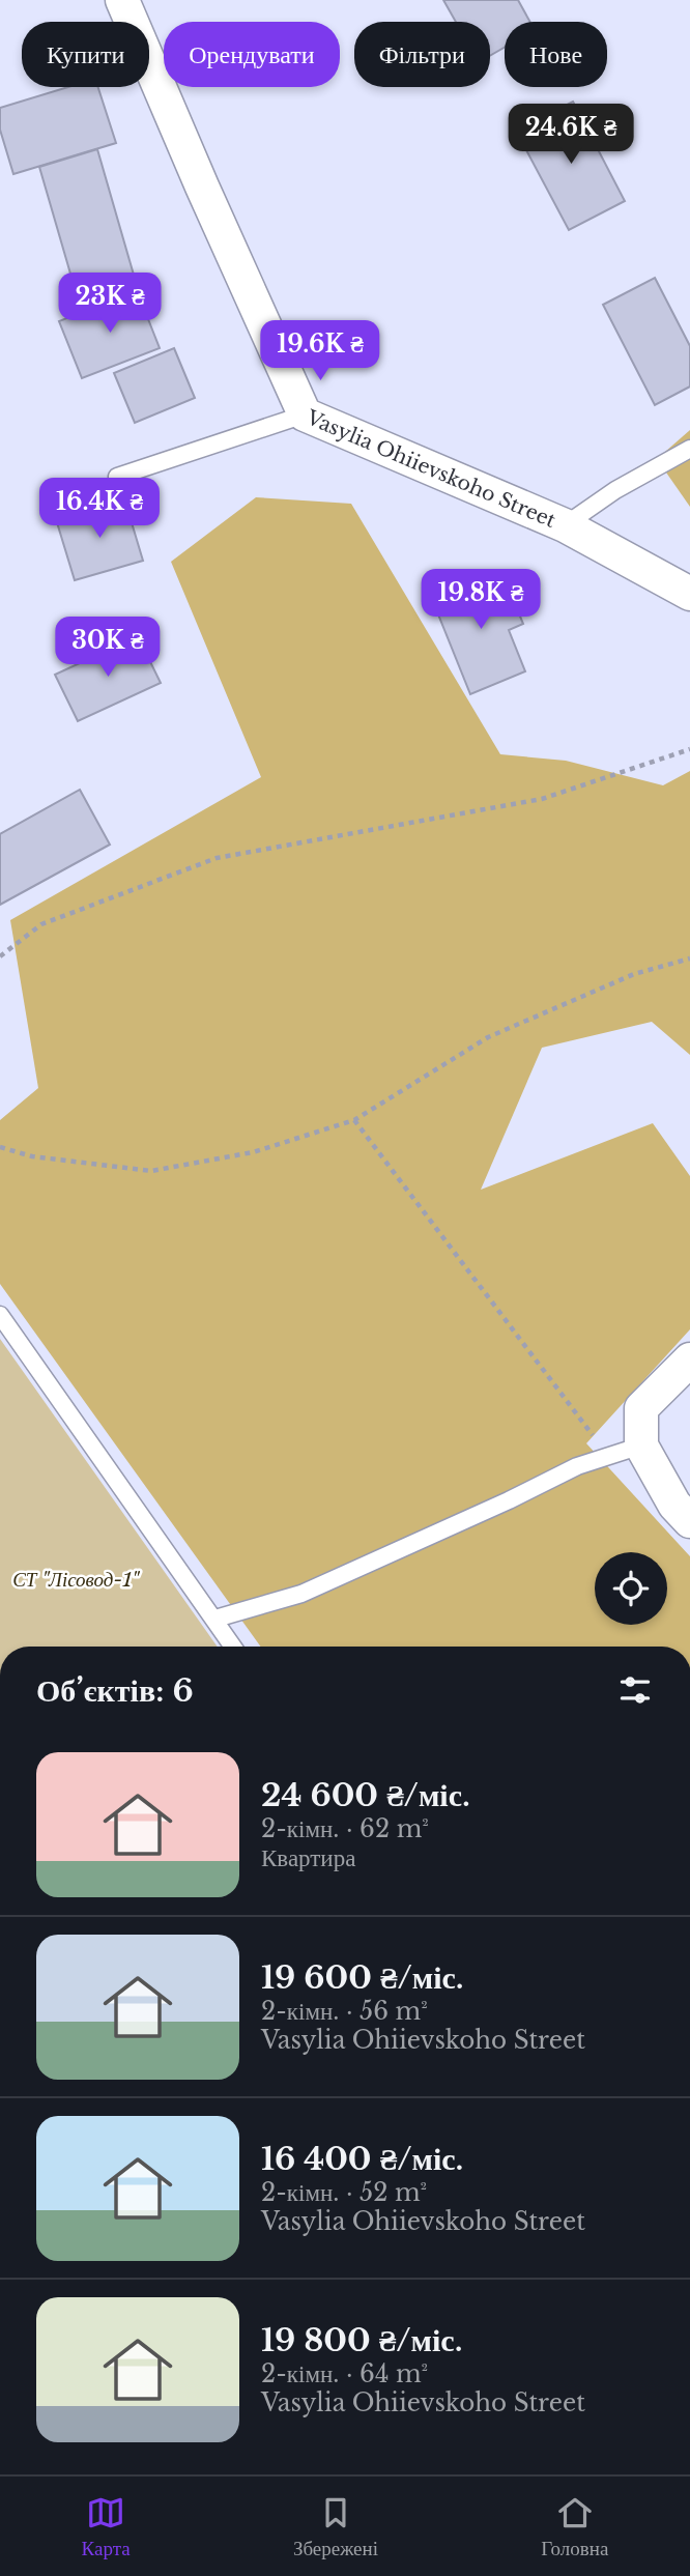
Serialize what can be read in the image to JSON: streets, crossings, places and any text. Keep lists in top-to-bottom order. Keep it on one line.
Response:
{"streets":{"street":["Vasylia Ohiievskoho Street"]},"parks":["СТ \"Лісовод-1\""],"page":{"chip":["Купити","Орендувати","Фільтри","Нове"],"price":["24.6K ₴","23K ₴","19.6K ₴","16.4K ₴","19.8K ₴","30K ₴"],"heading":"Об’єктів: 6","list":[{"name":"24 600 ₴/міс.","note":"2-кімн. · 62 m² · Квартира"},{"name":"19 600 ₴/міс.","note":"2-кімн. · 56 m² · Vasylia Ohiievskoho Street"},{"name":"16 400 ₴/міс.","note":"2-кімн. · 52 m² · Vasylia Ohiievskoho Street"},{"name":"19 800 ₴/міс.","note":"2-кімн. · 64 m² · Vasylia Ohiievskoho Street"}],"tabs":["Карта","Збережені","Головна"]}}
